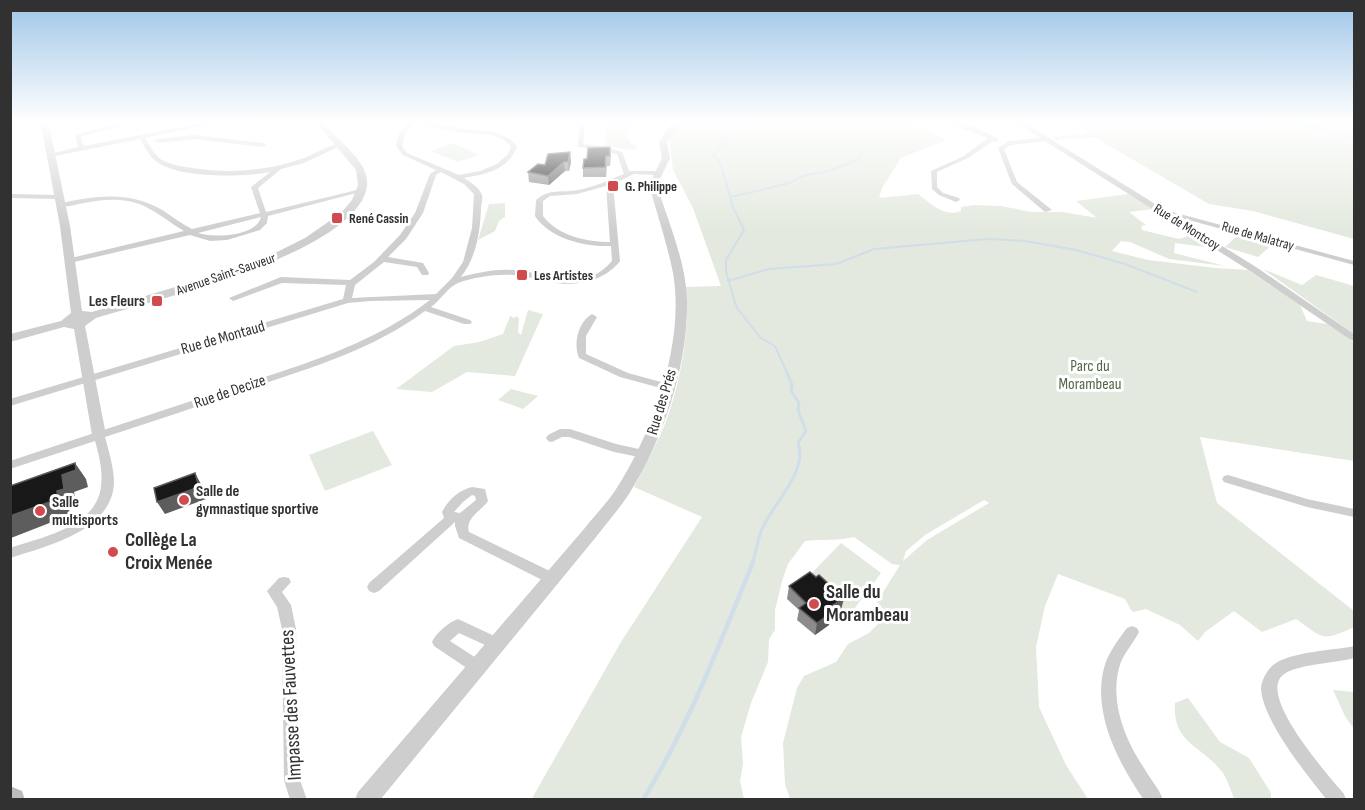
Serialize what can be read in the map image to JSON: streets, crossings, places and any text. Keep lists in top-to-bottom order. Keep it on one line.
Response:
{"streets":{"street":["Rue de Montcoy","Rue de Malatray","Avenue Saint-Sauveur","Rue de Montaud","Rue de Decize","Rue des Prés","Impasse des Fauvettes"]},"crossings":[["Rue de Montcoy","Rue de Malatray"],["Rue de Montaud","Rue de Decize"]],"parks":["Parc du Morambeau"],"places":{"transit":["G. Philippe","René Cassin","Les Artistes","Les Fleurs"],"other":["Salle de gymnastique sportive","Salle multisports","Collège La Croix Menée","Salle du Morambeau"]}}
